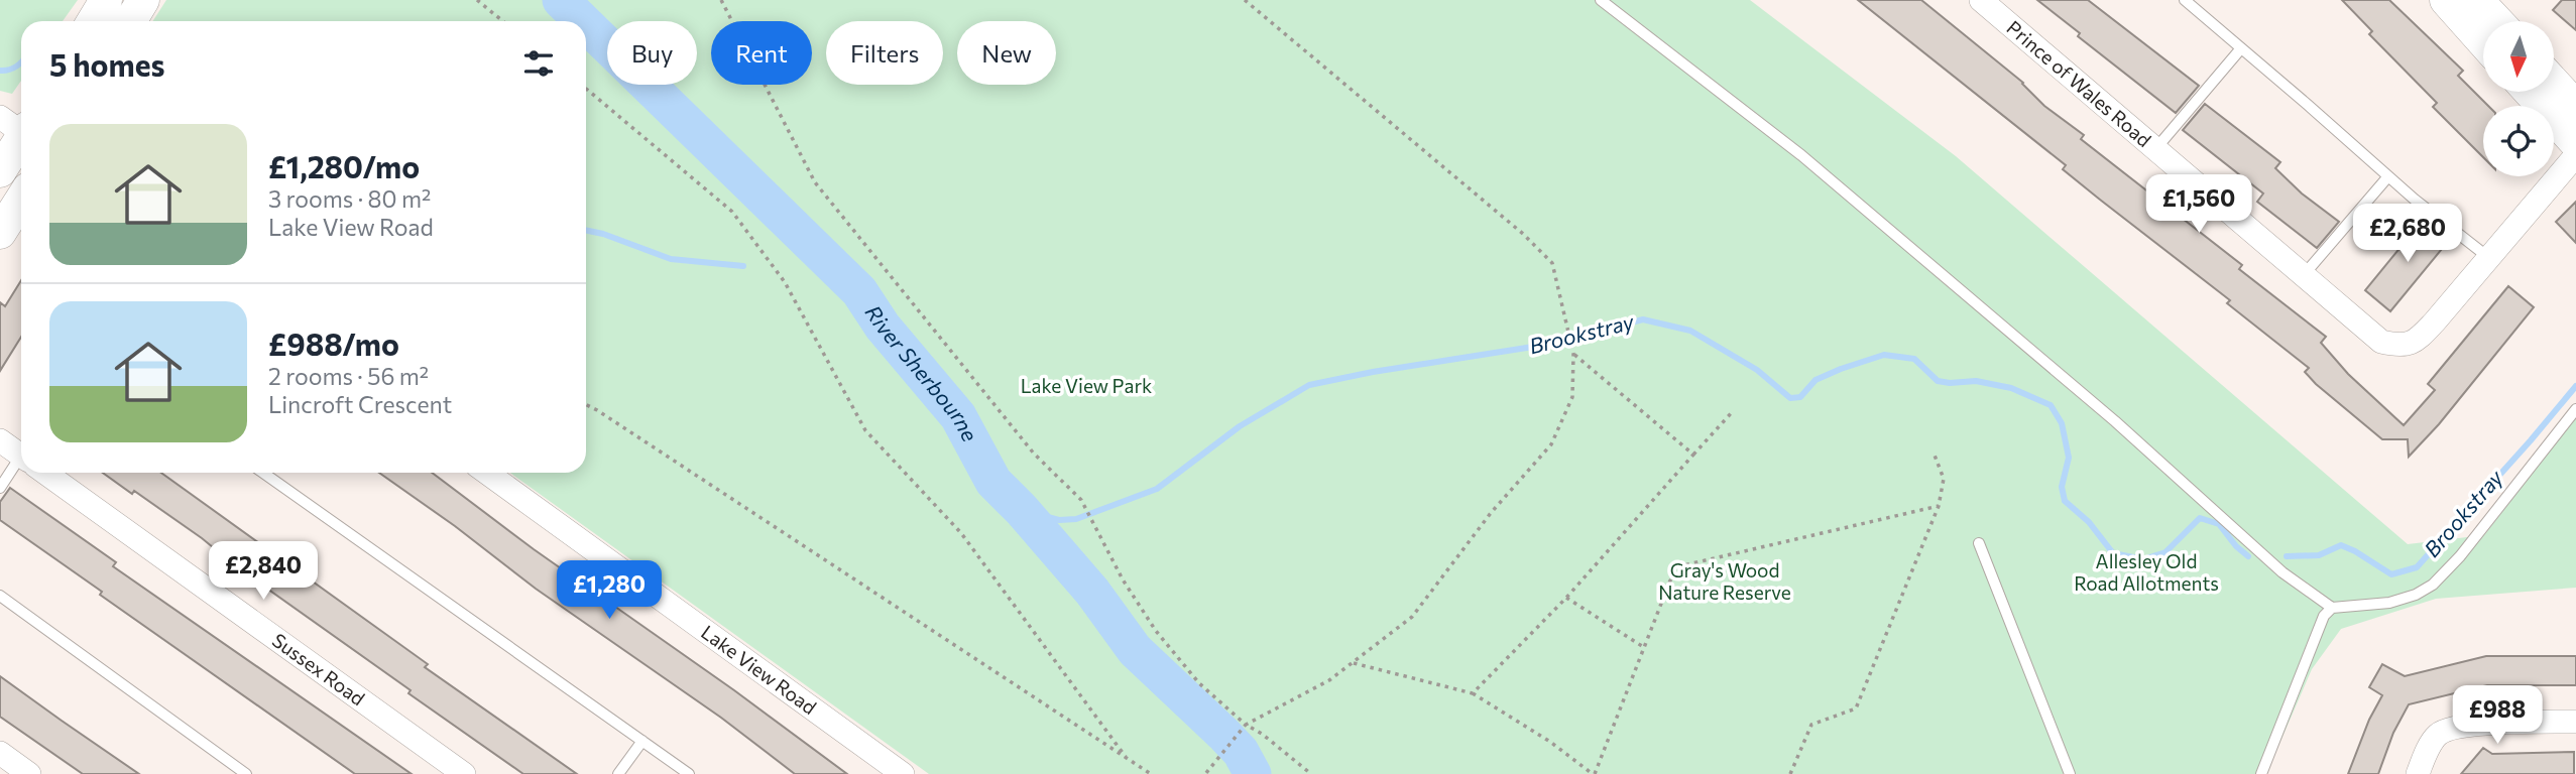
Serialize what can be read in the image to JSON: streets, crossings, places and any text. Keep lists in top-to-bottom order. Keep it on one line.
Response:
{"streets":{"street":["Prince of Wales Road","Sussex Road","Lake View Road"]},"water":["Brookstray","River Sherbourne"],"parks":["Lake View Park","Allesley Old Road Allotments","Gray's Wood Nature Reserve"],"north":"bottom","page":{"chip":["Buy","Rent","Filters","New"],"heading":"5 homes","list":[{"name":"£1,280/mo","note":"3 rooms · 80 m² · Lake View Road"},{"name":"£988/mo","note":"2 rooms · 56 m² · Lincroft Crescent"}],"price":["£1,560","£2,680","£2,840","£1,280","£988"]}}
